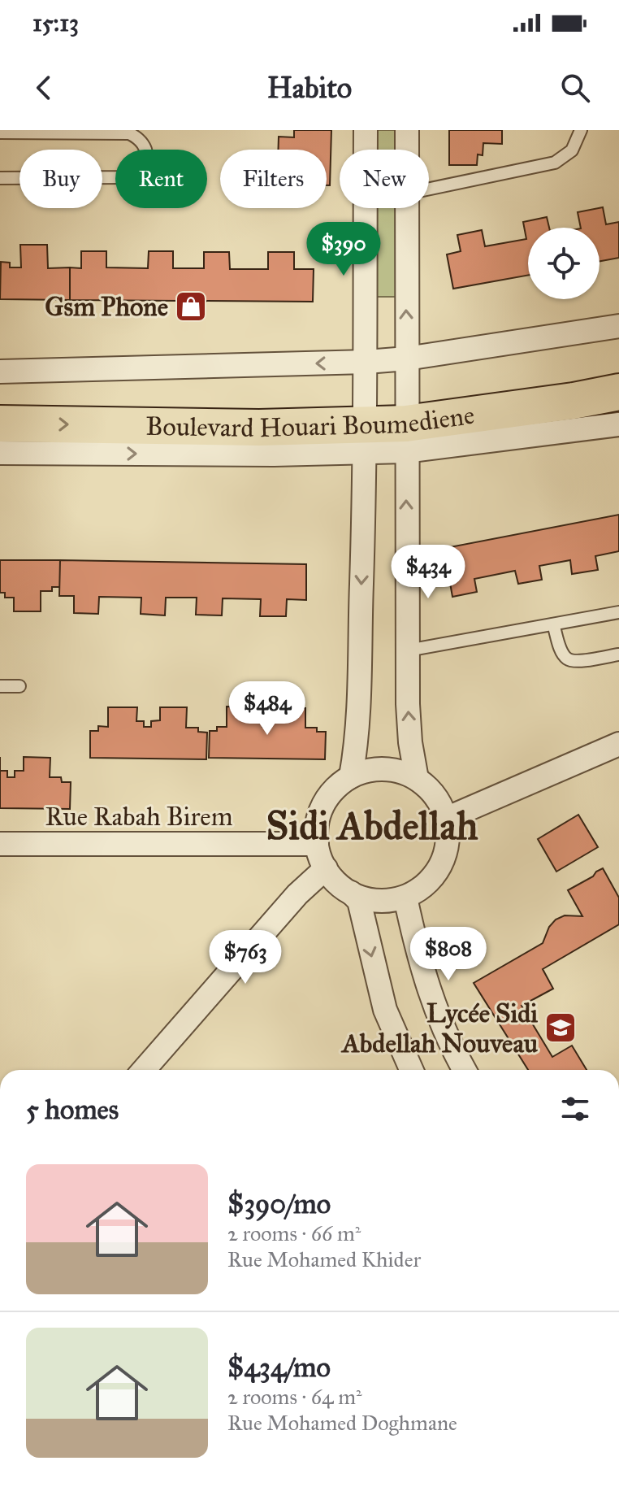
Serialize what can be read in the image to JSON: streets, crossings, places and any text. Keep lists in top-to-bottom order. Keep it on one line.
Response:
{"streets":{"main road":["Boulevard Houari Boumediene"],"street":["Rue Rabah Birem"]},"districts":["Sidi Abdellah"],"places":{"shop":["Gsm Phone"],"school or university":["Lycée Sidi Abdellah Nouveau"]},"page":{"status":"15:13","header":"Habito","chip":["Buy","Rent","Filters","New"],"price":["$390","$434","$484","$808","$763"],"heading":"5 homes","list":[{"name":"$390/mo","note":"2 rooms · 66 m² · Rue Mohamed Khider"},{"name":"$434/mo","note":"2 rooms · 64 m² · Rue Mohamed Doghmane"}]}}
